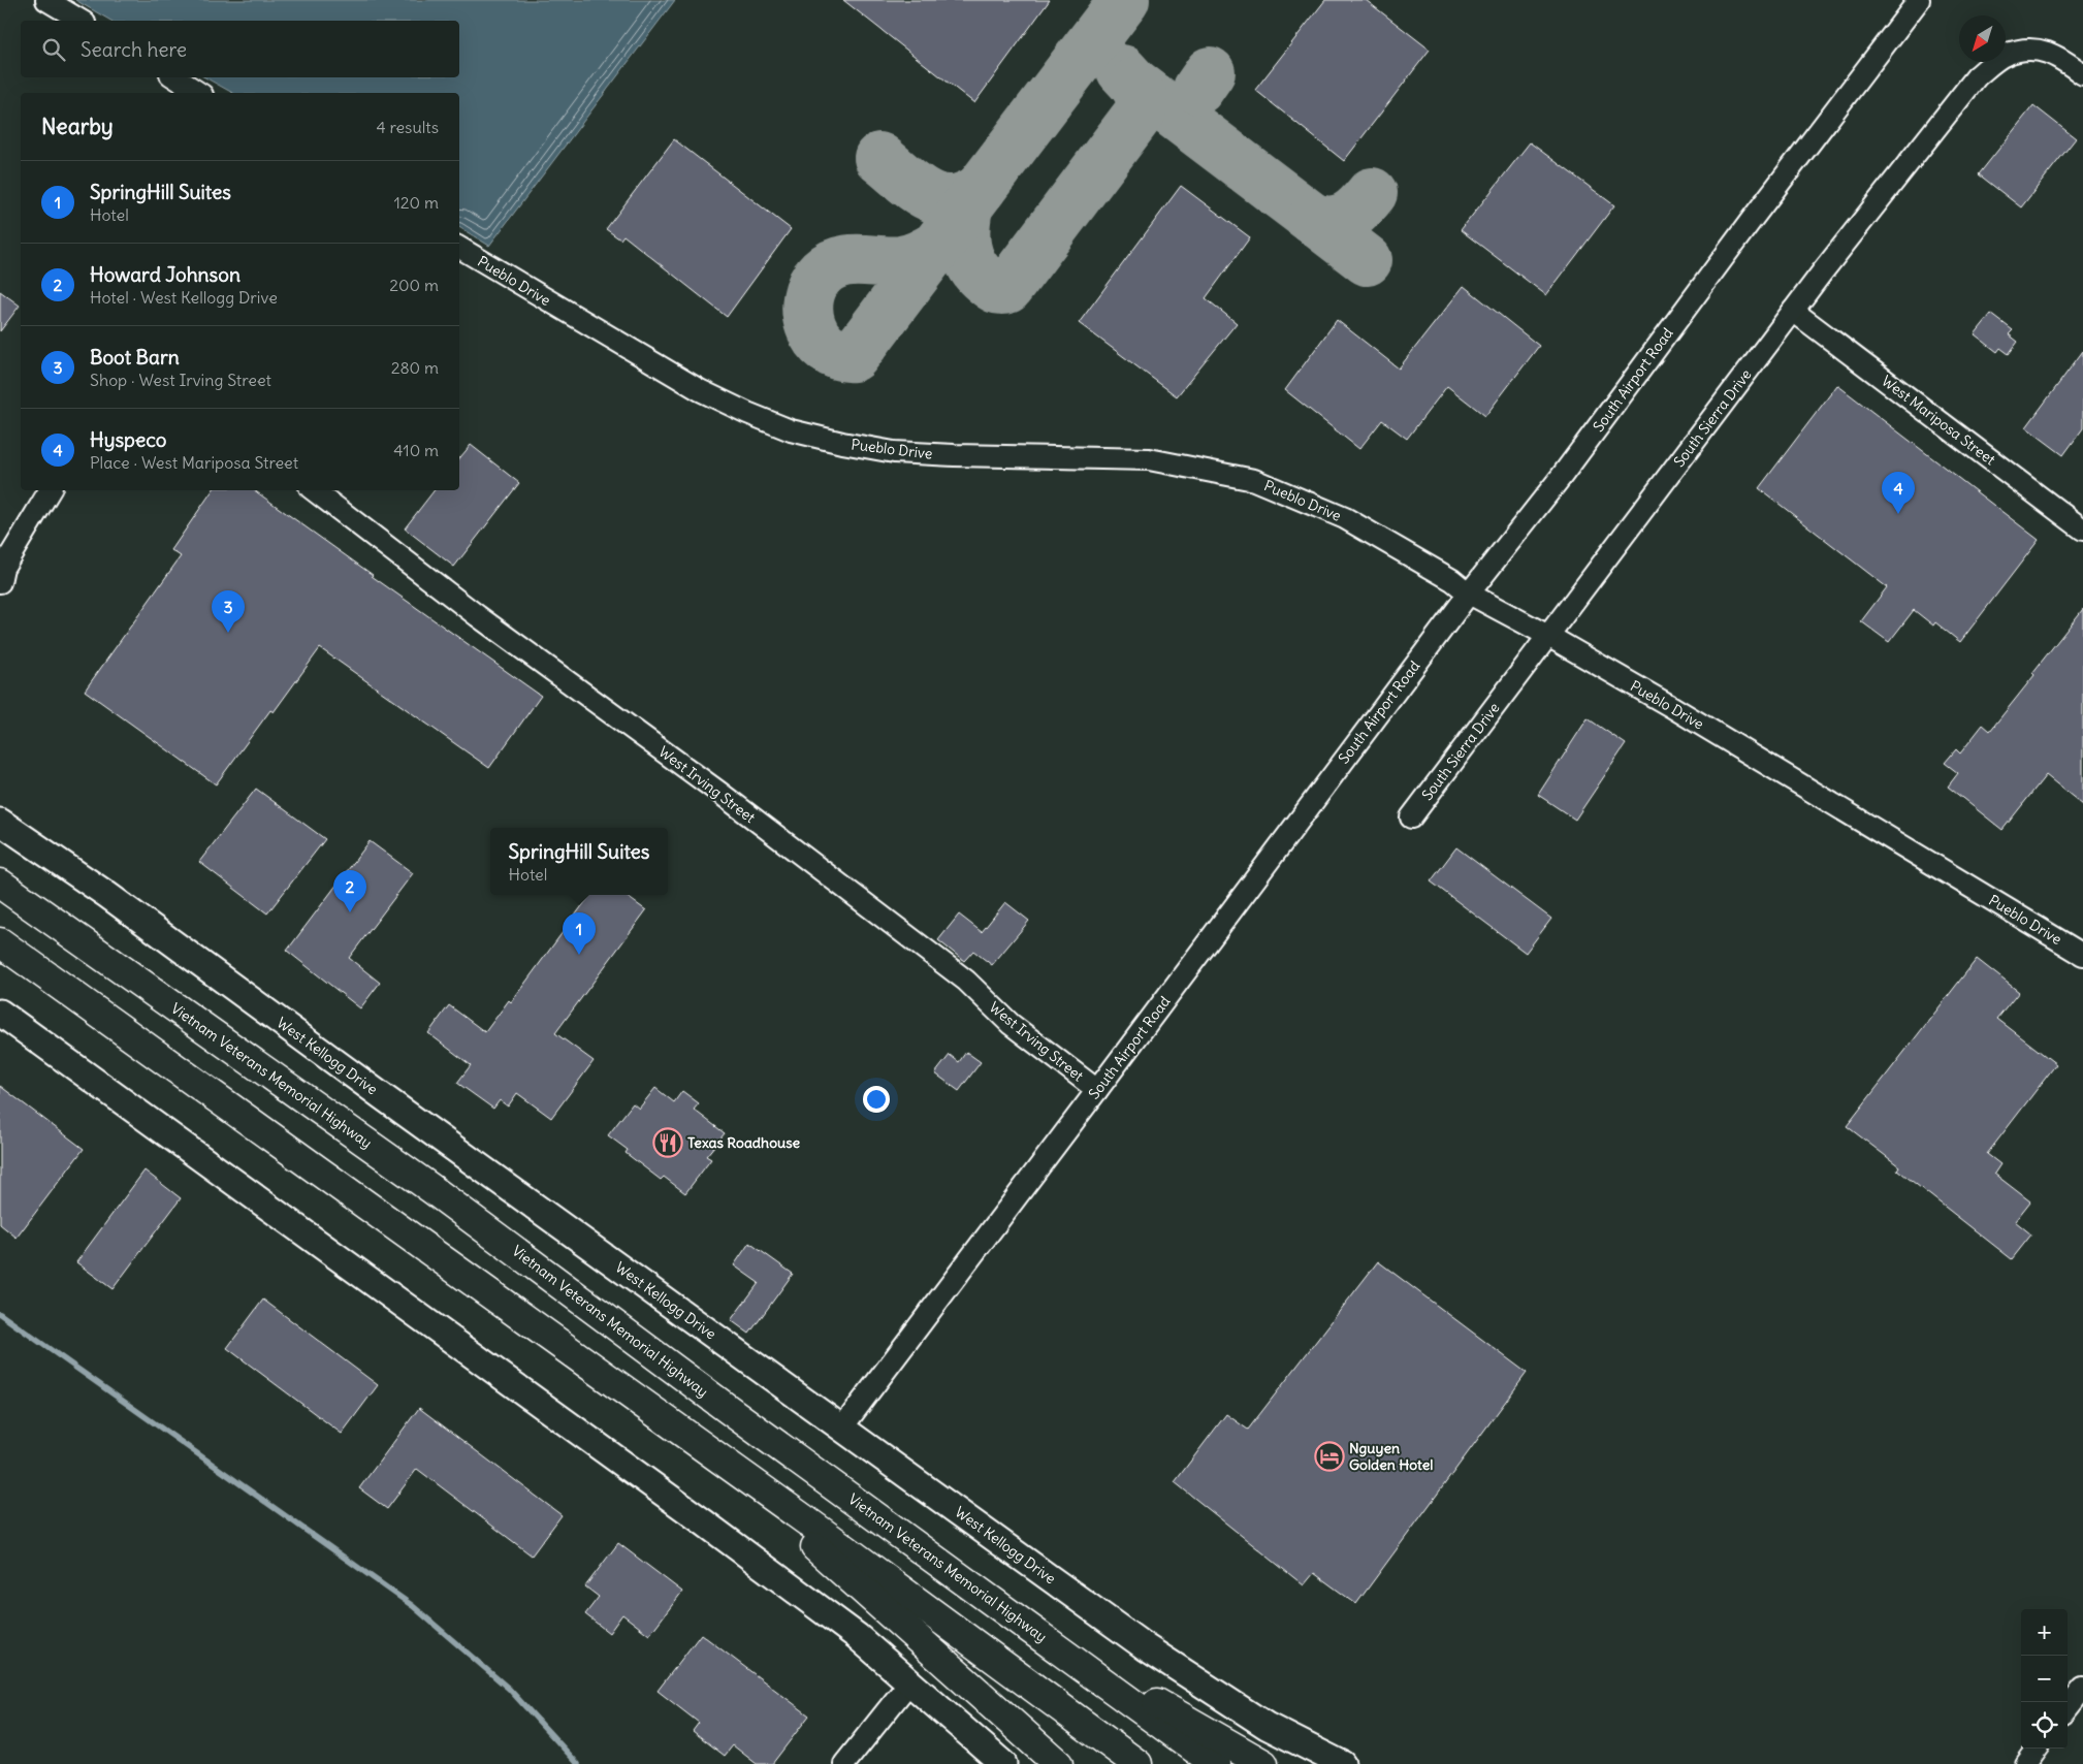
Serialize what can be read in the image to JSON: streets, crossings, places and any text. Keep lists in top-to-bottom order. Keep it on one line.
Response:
{"streets":{"highway":["Vietnam Veterans Memorial Highway"],"main road":["West Kellogg Drive"],"street":["Pueblo Drive","South Airport Road","South Sierra Drive","West Mariposa Street","West Irving Street"]},"crossings":[["Pueblo Drive","South Airport Road"],["Pueblo Drive","South Sierra Drive"],["South Airport Road","West Irving Street"],["South Airport Road","West Kellogg Drive"],["South Sierra Drive","West Mariposa Street"]],"places":{"restaurant":["Texas Roadhouse"],"hotel":["Nguyen Golden Hotel"]},"north":"bottom left","page":{"search":"Search here","heading":["Nearby","4 results"],"list":[{"mark":"1","name":"SpringHill Suites","note":"Hotel","value":"120 m"},{"mark":"2","name":"Howard Johnson","note":"Hotel · West Kellogg Drive","value":"200 m"},{"mark":"3","name":"Boot Barn","note":"Shop · West Irving Street","value":"280 m"},{"mark":"4","name":"Hyspeco","note":"Place · West Mariposa Street","value":"410 m"}],"pins":["4","3","2","1"],"popup":["SpringHill Suites","Hotel"],"map_buttons":["+","−"]}}
